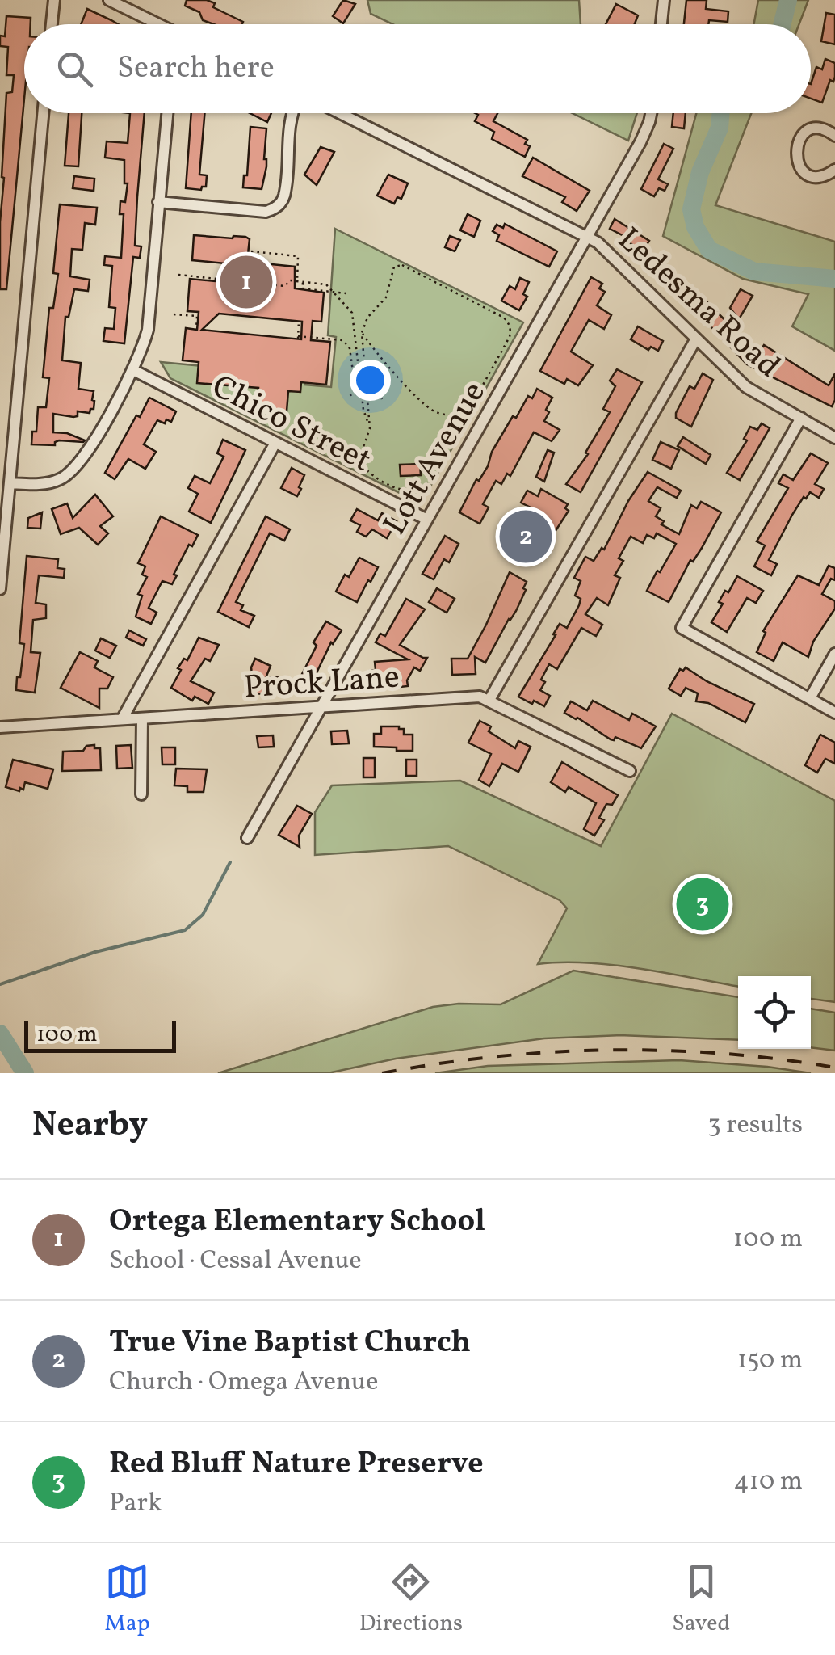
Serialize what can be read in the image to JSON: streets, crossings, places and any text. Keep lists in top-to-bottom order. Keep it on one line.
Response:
{"streets":{"street":["Ledesma Road","Chico Street","Lott Avenue","Prock Lane"]},"crossings":[["Ledesma Road","Lott Avenue"],["Chico Street","Lott Avenue"],["Lott Avenue","Prock Lane"]],"scale_bar":"100 m","page":{"search":"Search here","pins":["1","2","3"],"scale":"100 m","heading":["Nearby","3 results"],"list":[{"mark":"1","name":"Ortega Elementary School","note":"School · Cessal Avenue","value":"100 m"},{"mark":"2","name":"True Vine Baptist Church","note":"Church · Omega Avenue","value":"150 m"},{"mark":"3","name":"Red Bluff Nature Preserve","note":"Park","value":"410 m"}],"nav":["Map","Directions","Saved"]}}
